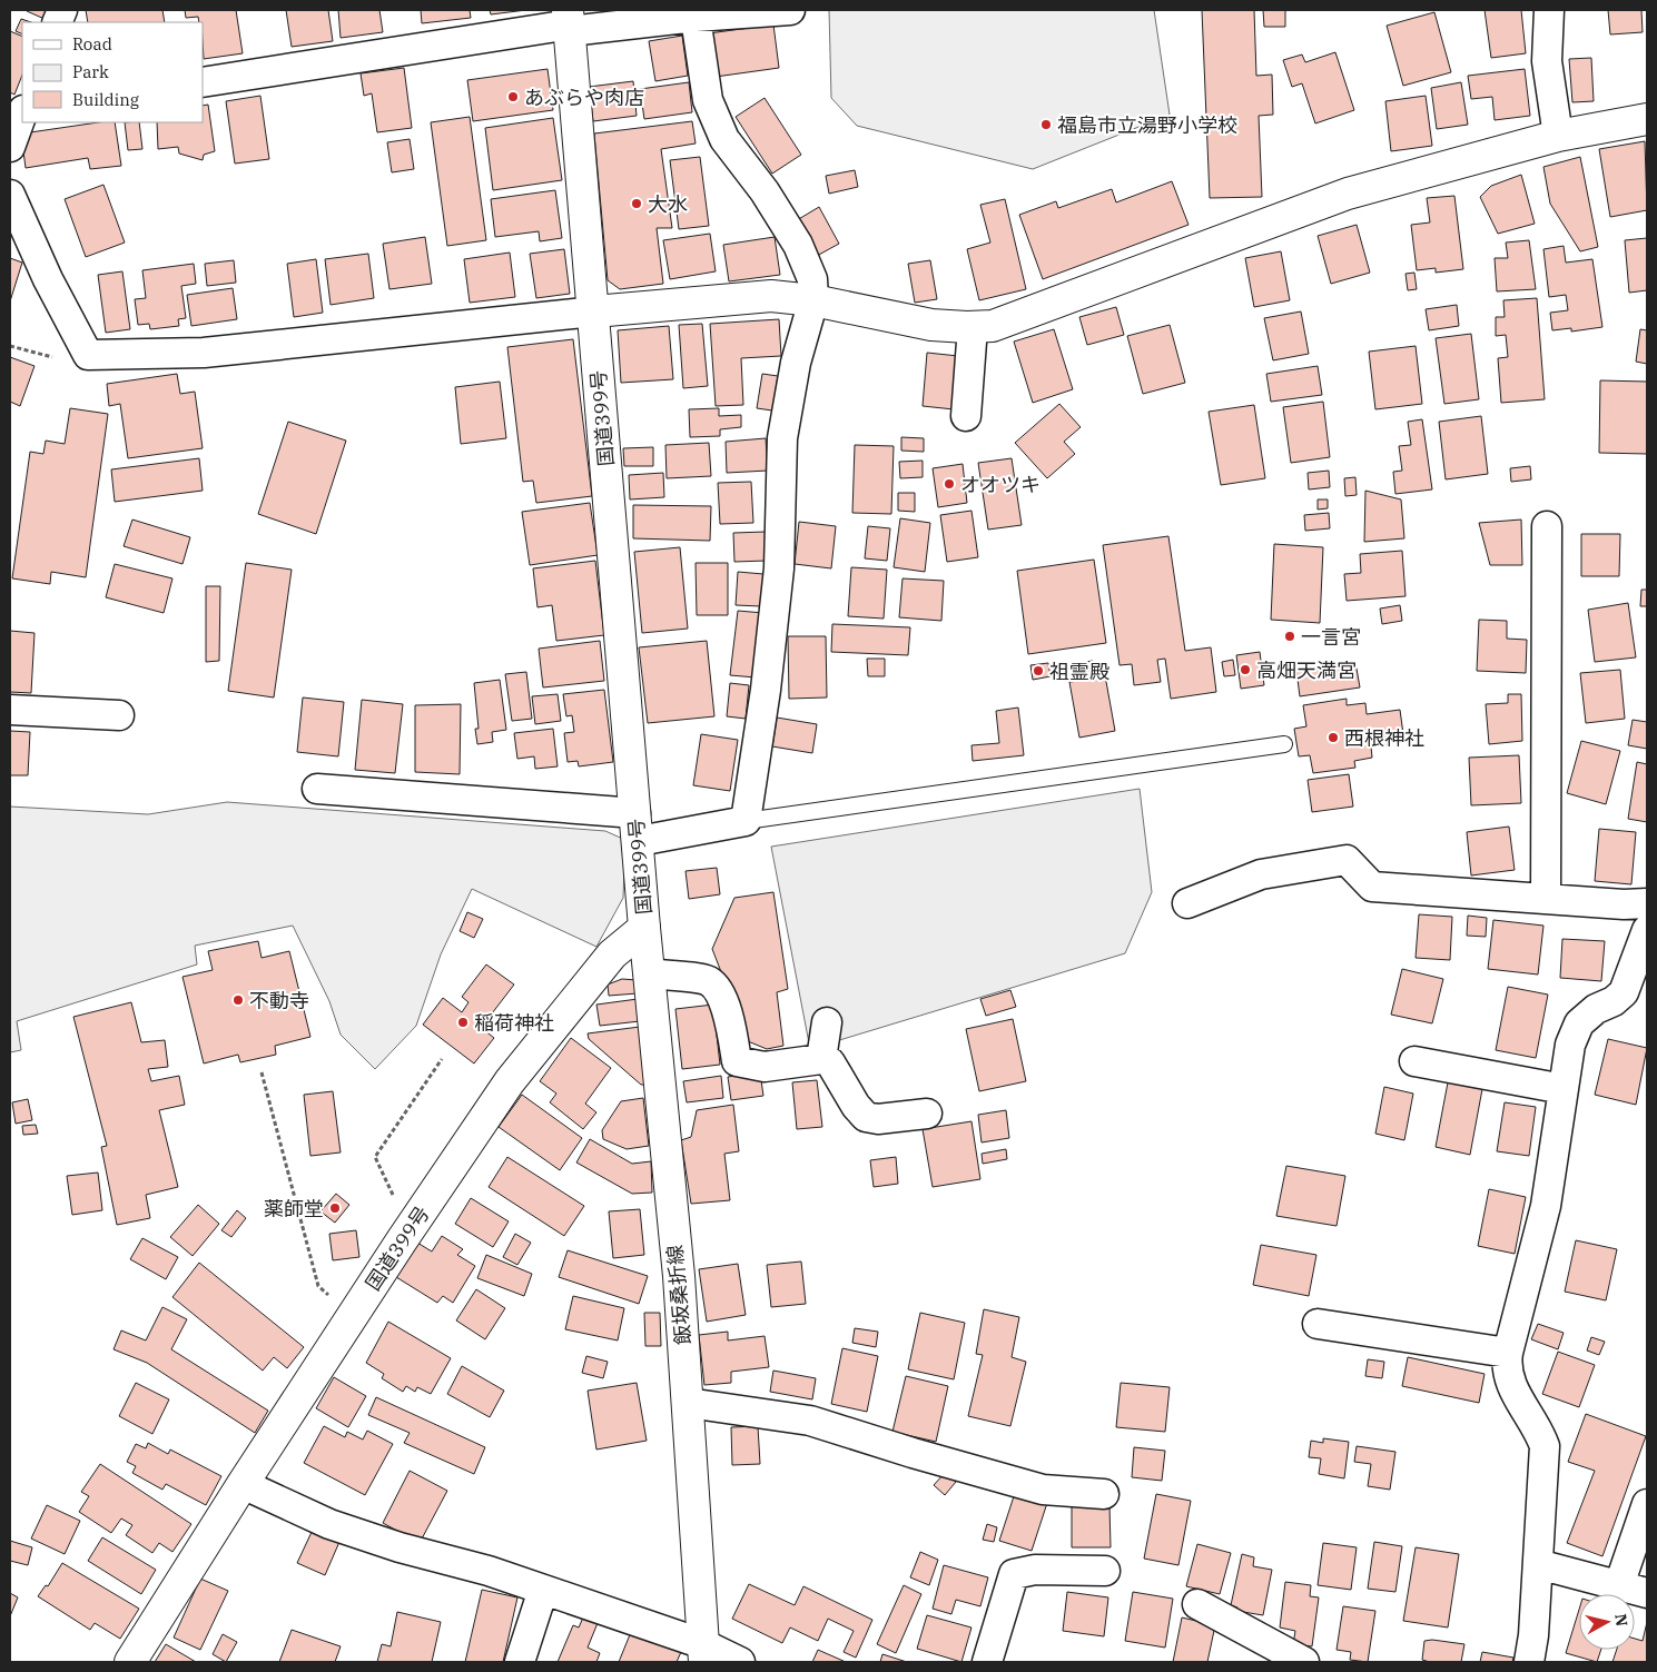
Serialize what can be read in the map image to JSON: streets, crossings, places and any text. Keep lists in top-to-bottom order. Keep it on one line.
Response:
{"streets":{"main road":["国道399号","飯坂桑折線"]},"crossings":[["国道399号","飯坂桑折線"]],"places":["あぶらや肉店","福島市立湯野小学校","大水","オオツキ","一言宮","高畑天満宮","祖霊殿","西根神社","不動寺","稲荷神社","薬師堂"],"legend":["Road","Park","Building"],"north":"right"}
